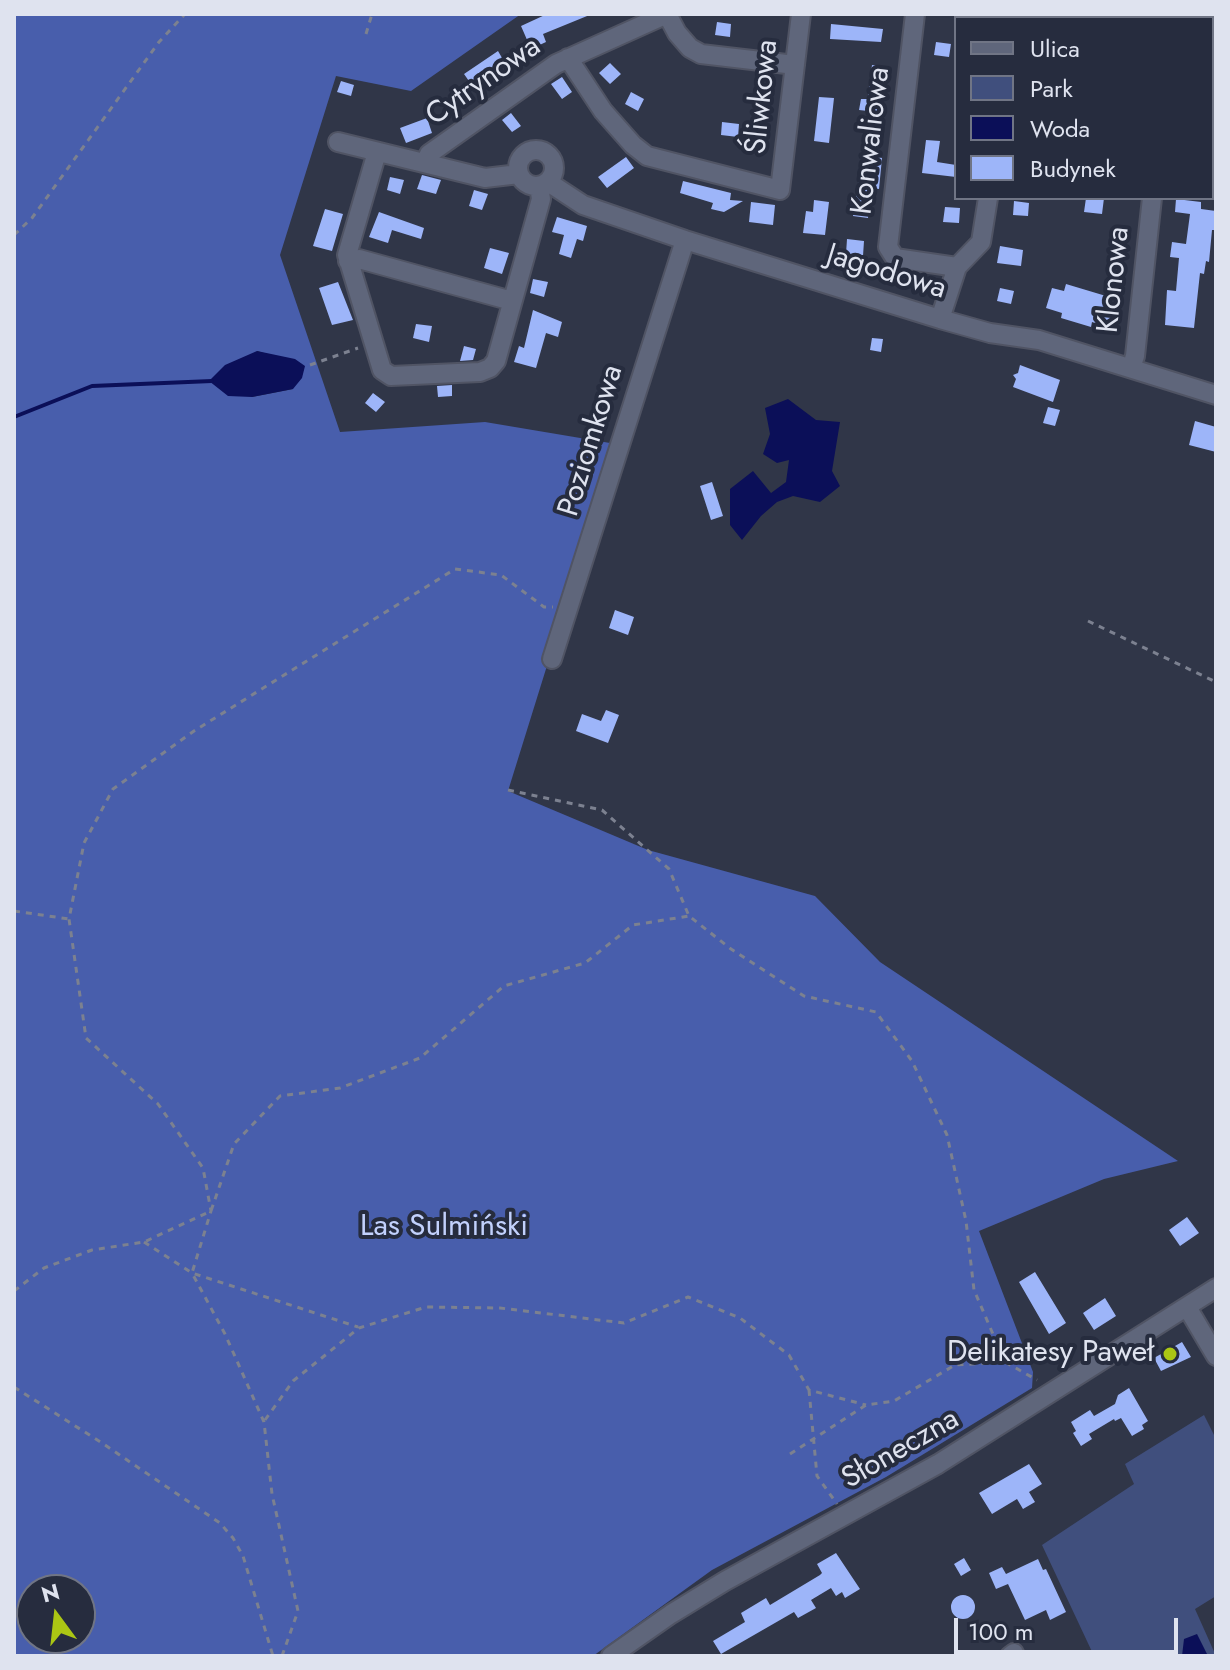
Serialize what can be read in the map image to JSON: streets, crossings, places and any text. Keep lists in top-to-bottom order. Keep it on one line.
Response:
{"streets":{"street":["Cytrynowa","Śliwkowa","Konwaliowa","Jagodowa","Klonowa","Poziomkowa","Słoneczna"]},"crossings":[["Cytrynowa","Śliwkowa"],["Jagodowa","Klonowa"],["Jagodowa","Poziomkowa"]],"parks":["Las Sulmiński"],"places":["Delikatesy Paweł"],"legend":["Ulica","Park","Woda","Budynek"],"scale_bar":"100 m","north":"top"}
